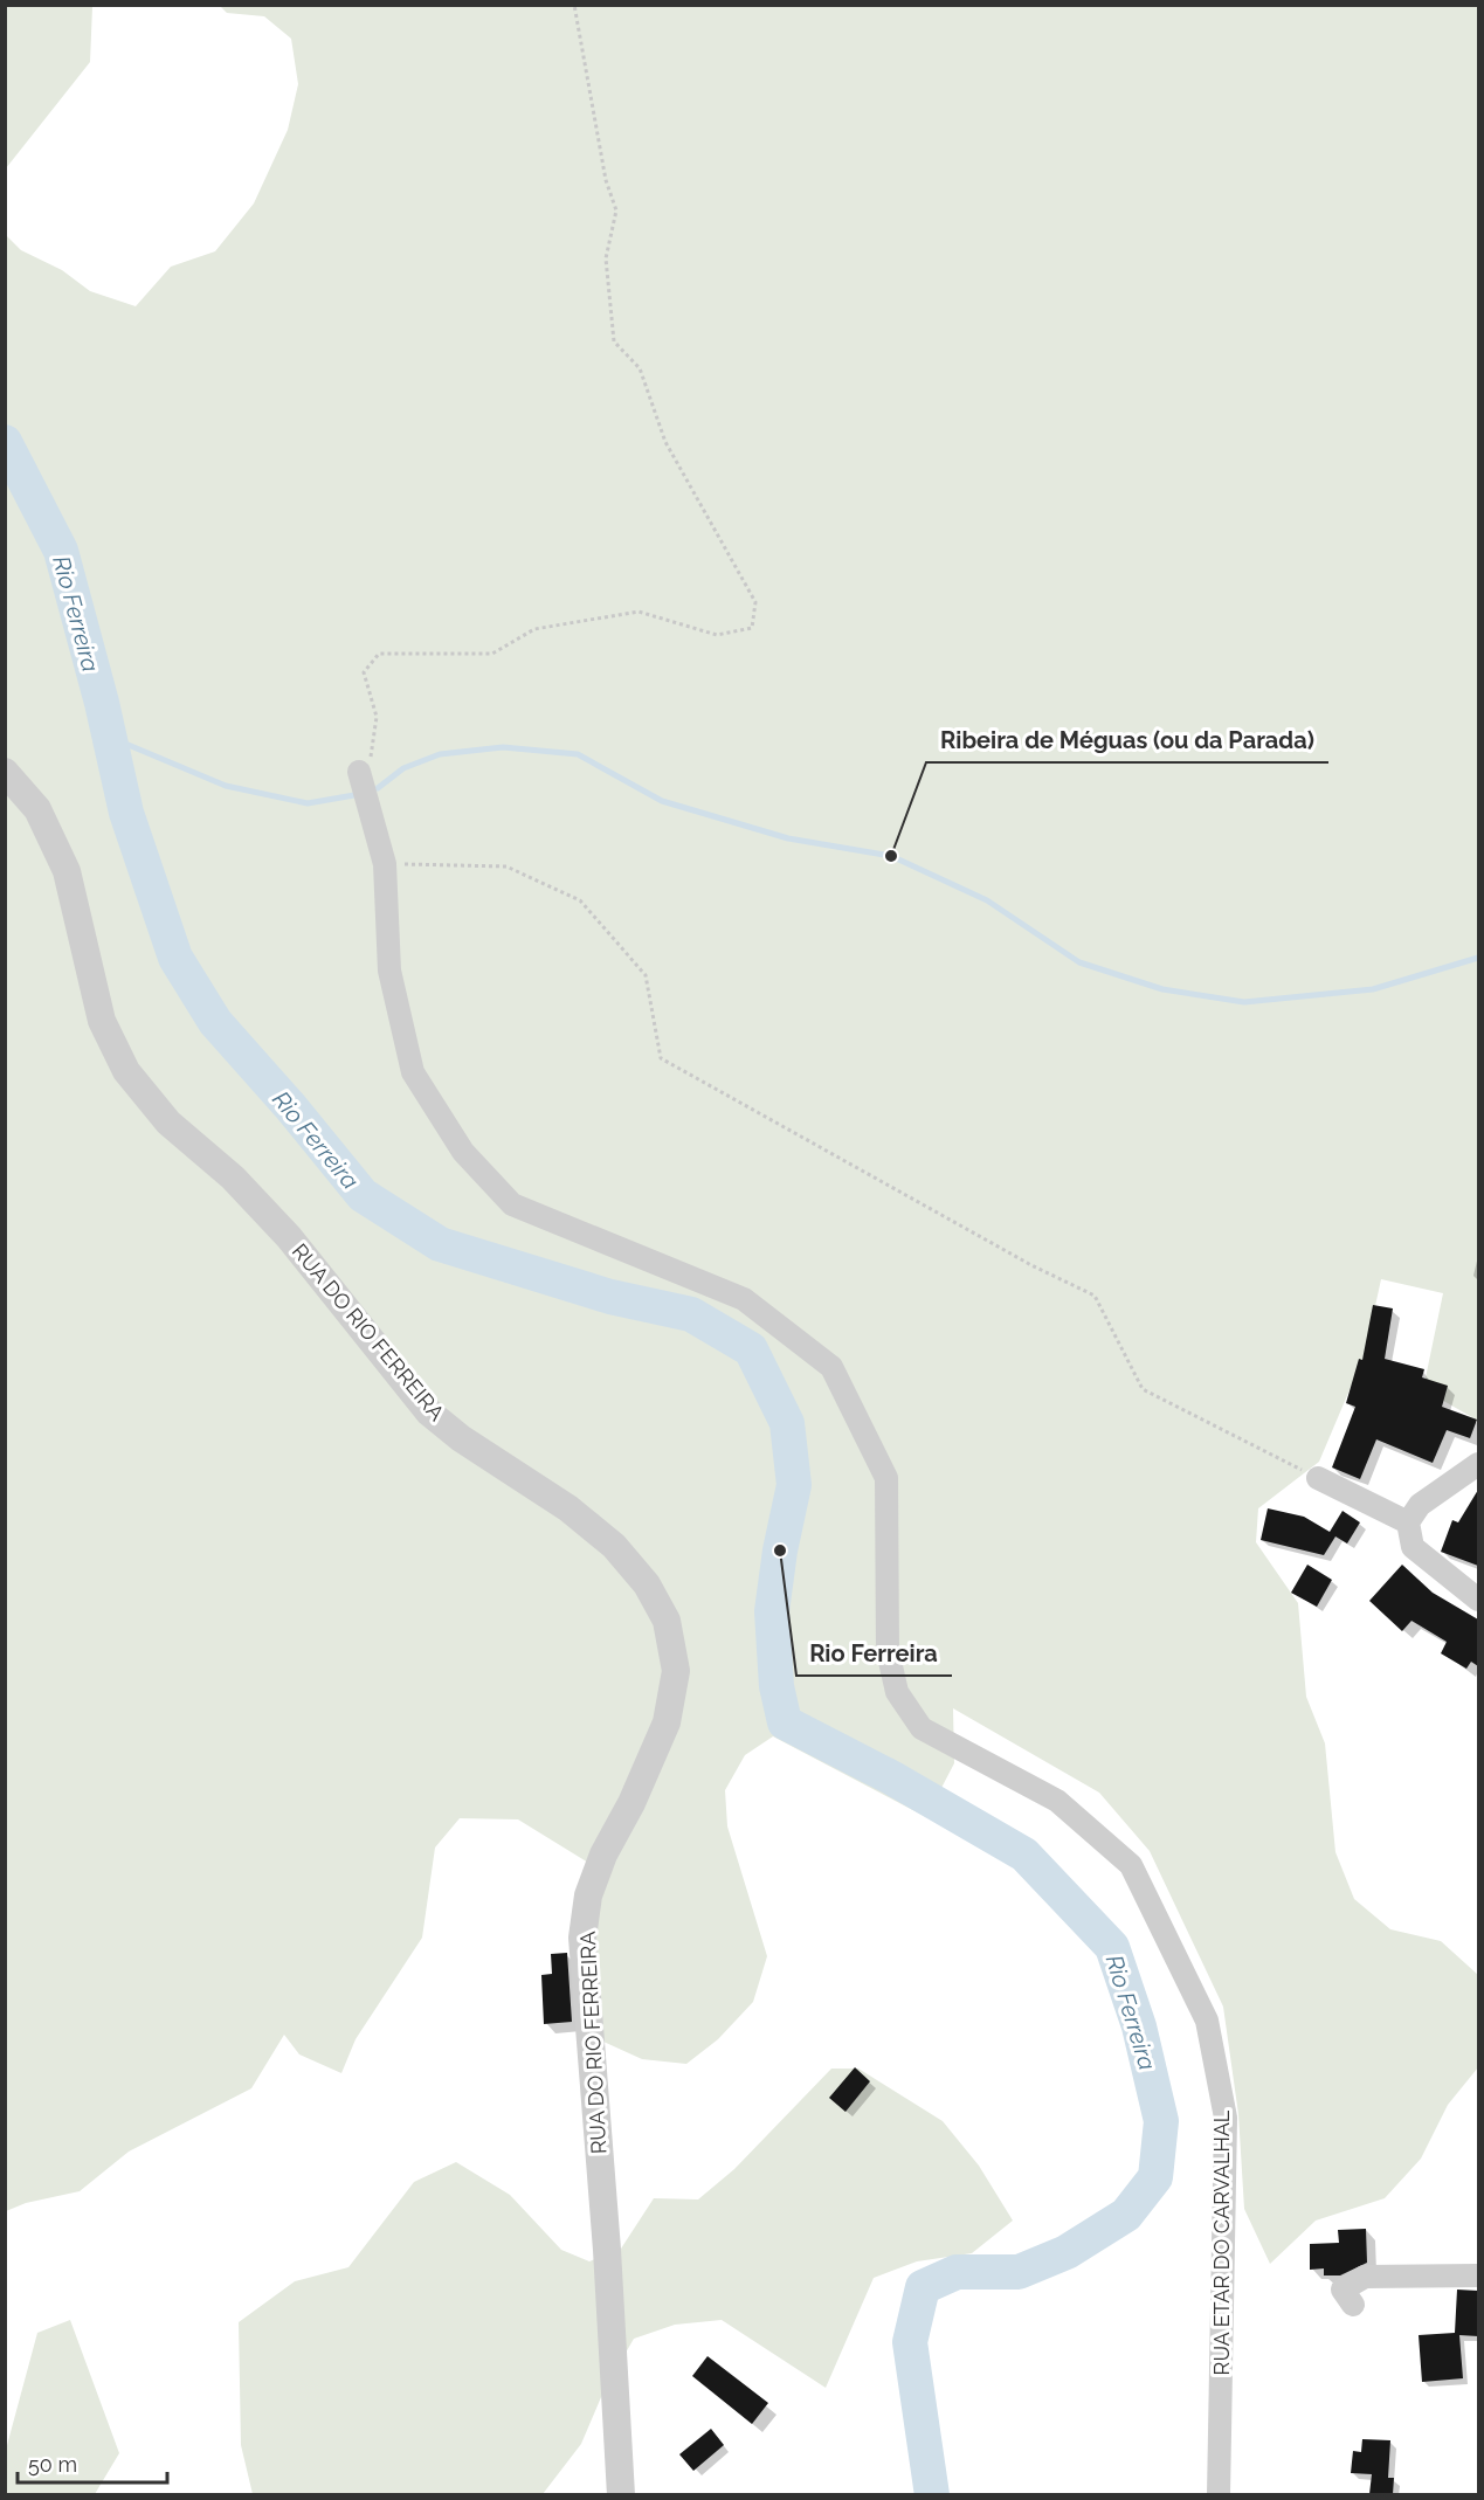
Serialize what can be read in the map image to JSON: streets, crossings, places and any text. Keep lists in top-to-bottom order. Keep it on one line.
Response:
{"streets":{"street":["RUA DO RIO FERREIRA","RUA ETAR DO CARVALHAL"]},"water":["Rio Ferreira"],"places":["Ribeira de Méguas (ou da Parada)","Rio Ferreira"],"scale_bar":"50 m"}
